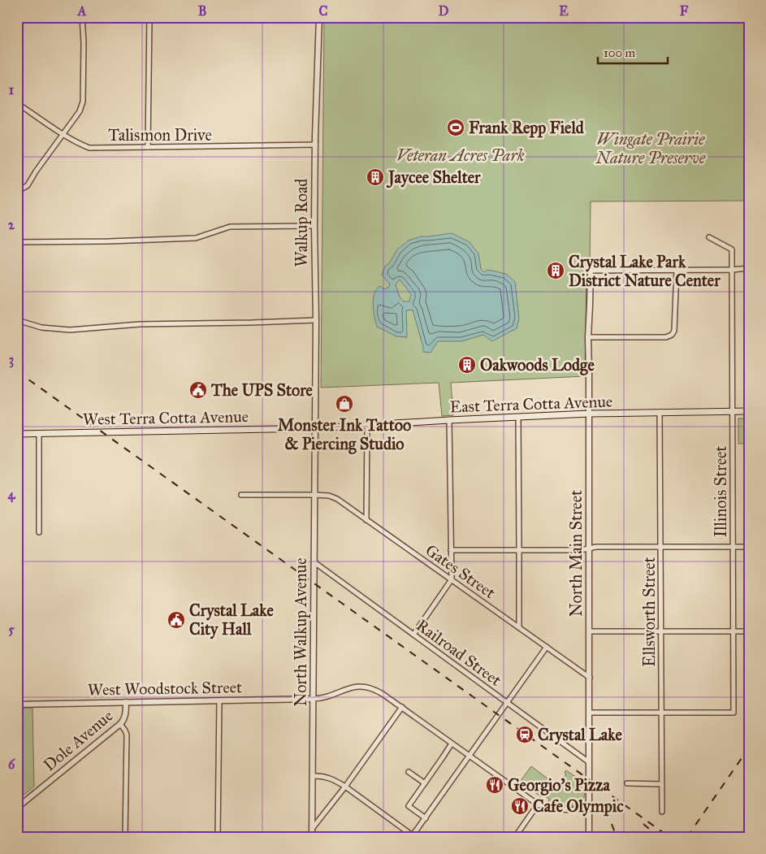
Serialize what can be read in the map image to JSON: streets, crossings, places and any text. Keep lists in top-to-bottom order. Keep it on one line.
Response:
{"streets":{"main road":["East Terra Cotta Avenue","West Terra Cotta Avenue"],"street":["Talismon Drive","Walkup Road","Illinois Street","North Main Street","Gates Street","Ellsworth Street","North Walkup Avenue","Railroad Street","West Woodstock Street","Dole Avenue"]},"crossings":[["Talismon Drive","Walkup Road"],["Walkup Road","East Terra Cotta Avenue"],["Walkup Road","West Terra Cotta Avenue"],["Walkup Road","North Walkup Avenue"],["East Terra Cotta Avenue","West Terra Cotta Avenue"],["East Terra Cotta Avenue","Illinois Street"],["East Terra Cotta Avenue","North Main Street"],["East Terra Cotta Avenue","Ellsworth Street"],["East Terra Cotta Avenue","North Walkup Avenue"],["West Terra Cotta Avenue","North Walkup Avenue"],["Illinois Street","Ellsworth Street"],["North Main Street","Gates Street"],["North Main Street","Railroad Street"],["Gates Street","North Walkup Avenue"],["North Walkup Avenue","Railroad Street"],["North Walkup Avenue","West Woodstock Street"],["West Woodstock Street","Dole Avenue"]],"parks":["Wingate Prairie Nature Preserve","Veteran Acres Park"],"places":{"sports":["Frank Repp Field"],"building":["Jaycee Shelter","Crystal Lake Park District Nature Center","Oakwoods Lodge"],"public building":["The UPS Store","Crystal Lake City Hall"],"shop":["Monster Ink Tattoo & Piercing Studio"],"station":["Crystal Lake"],"restaurant":["Georgio's Pizza","Cafe Olympic"]},"scale_bar":"100 m","grid":{"columns":["A","B","C","D","E","F"],"rows":["1","2","3","4","5","6"]}}
